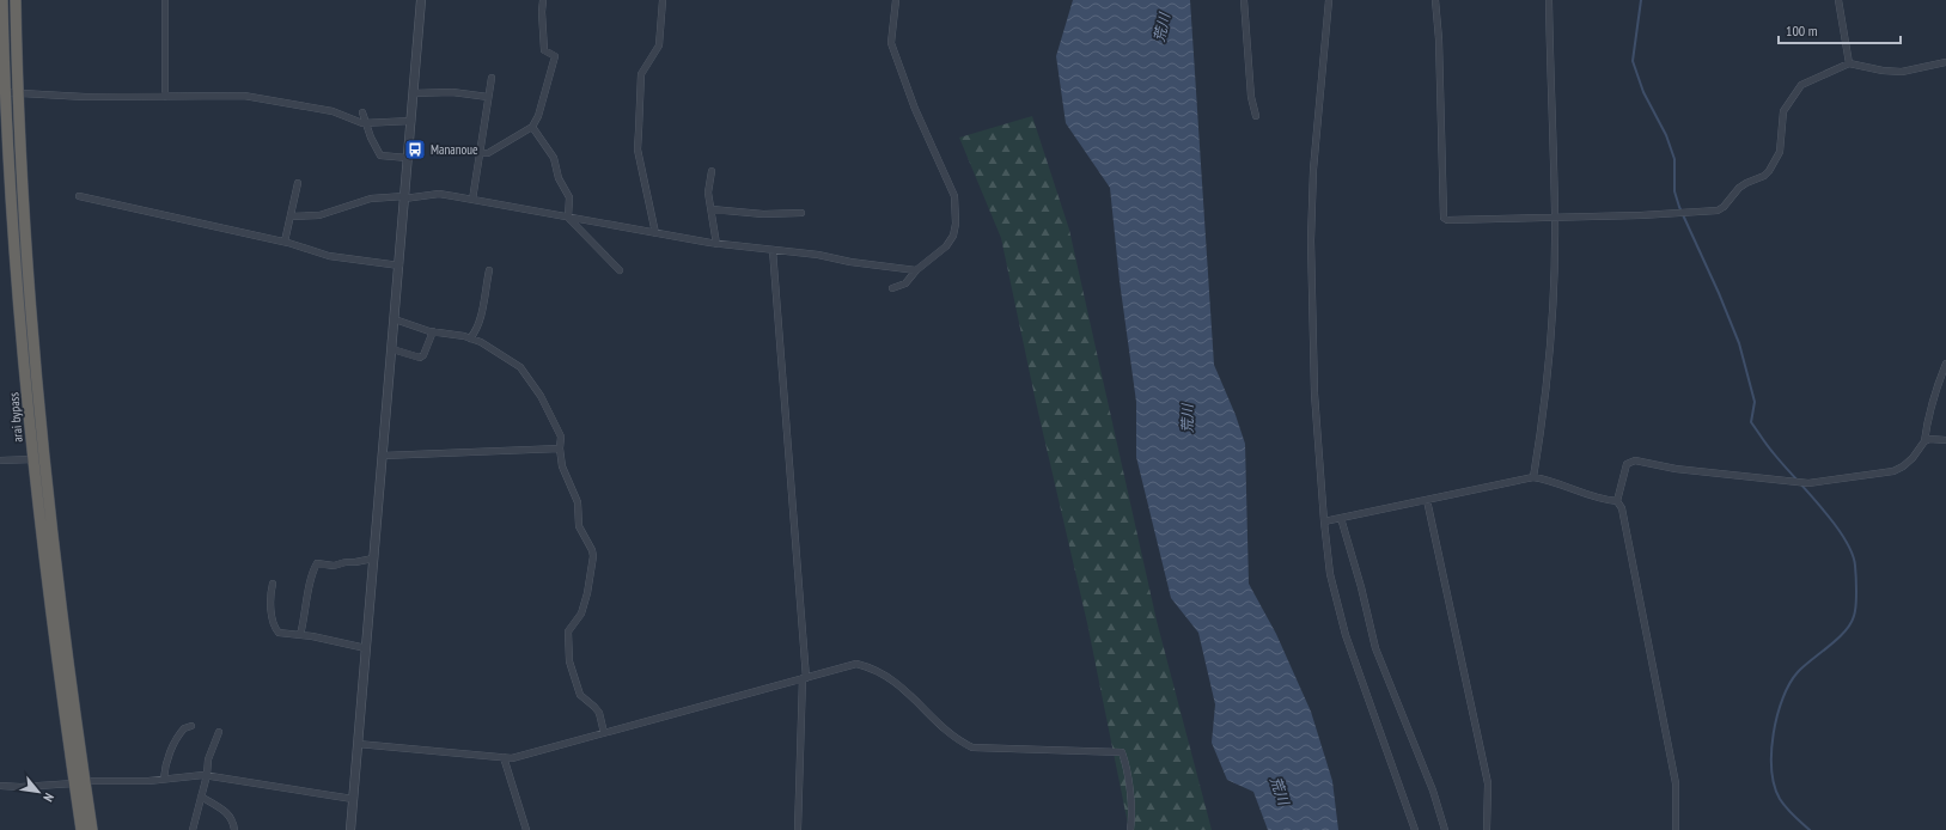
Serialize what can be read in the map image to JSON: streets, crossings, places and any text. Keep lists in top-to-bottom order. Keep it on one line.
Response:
{"streets":{"highway":["arai bypass"]},"water":["荒川"],"places":{"bus stop":["Mananoue"]},"scale_bar":"100 m","north":"bottom right"}
